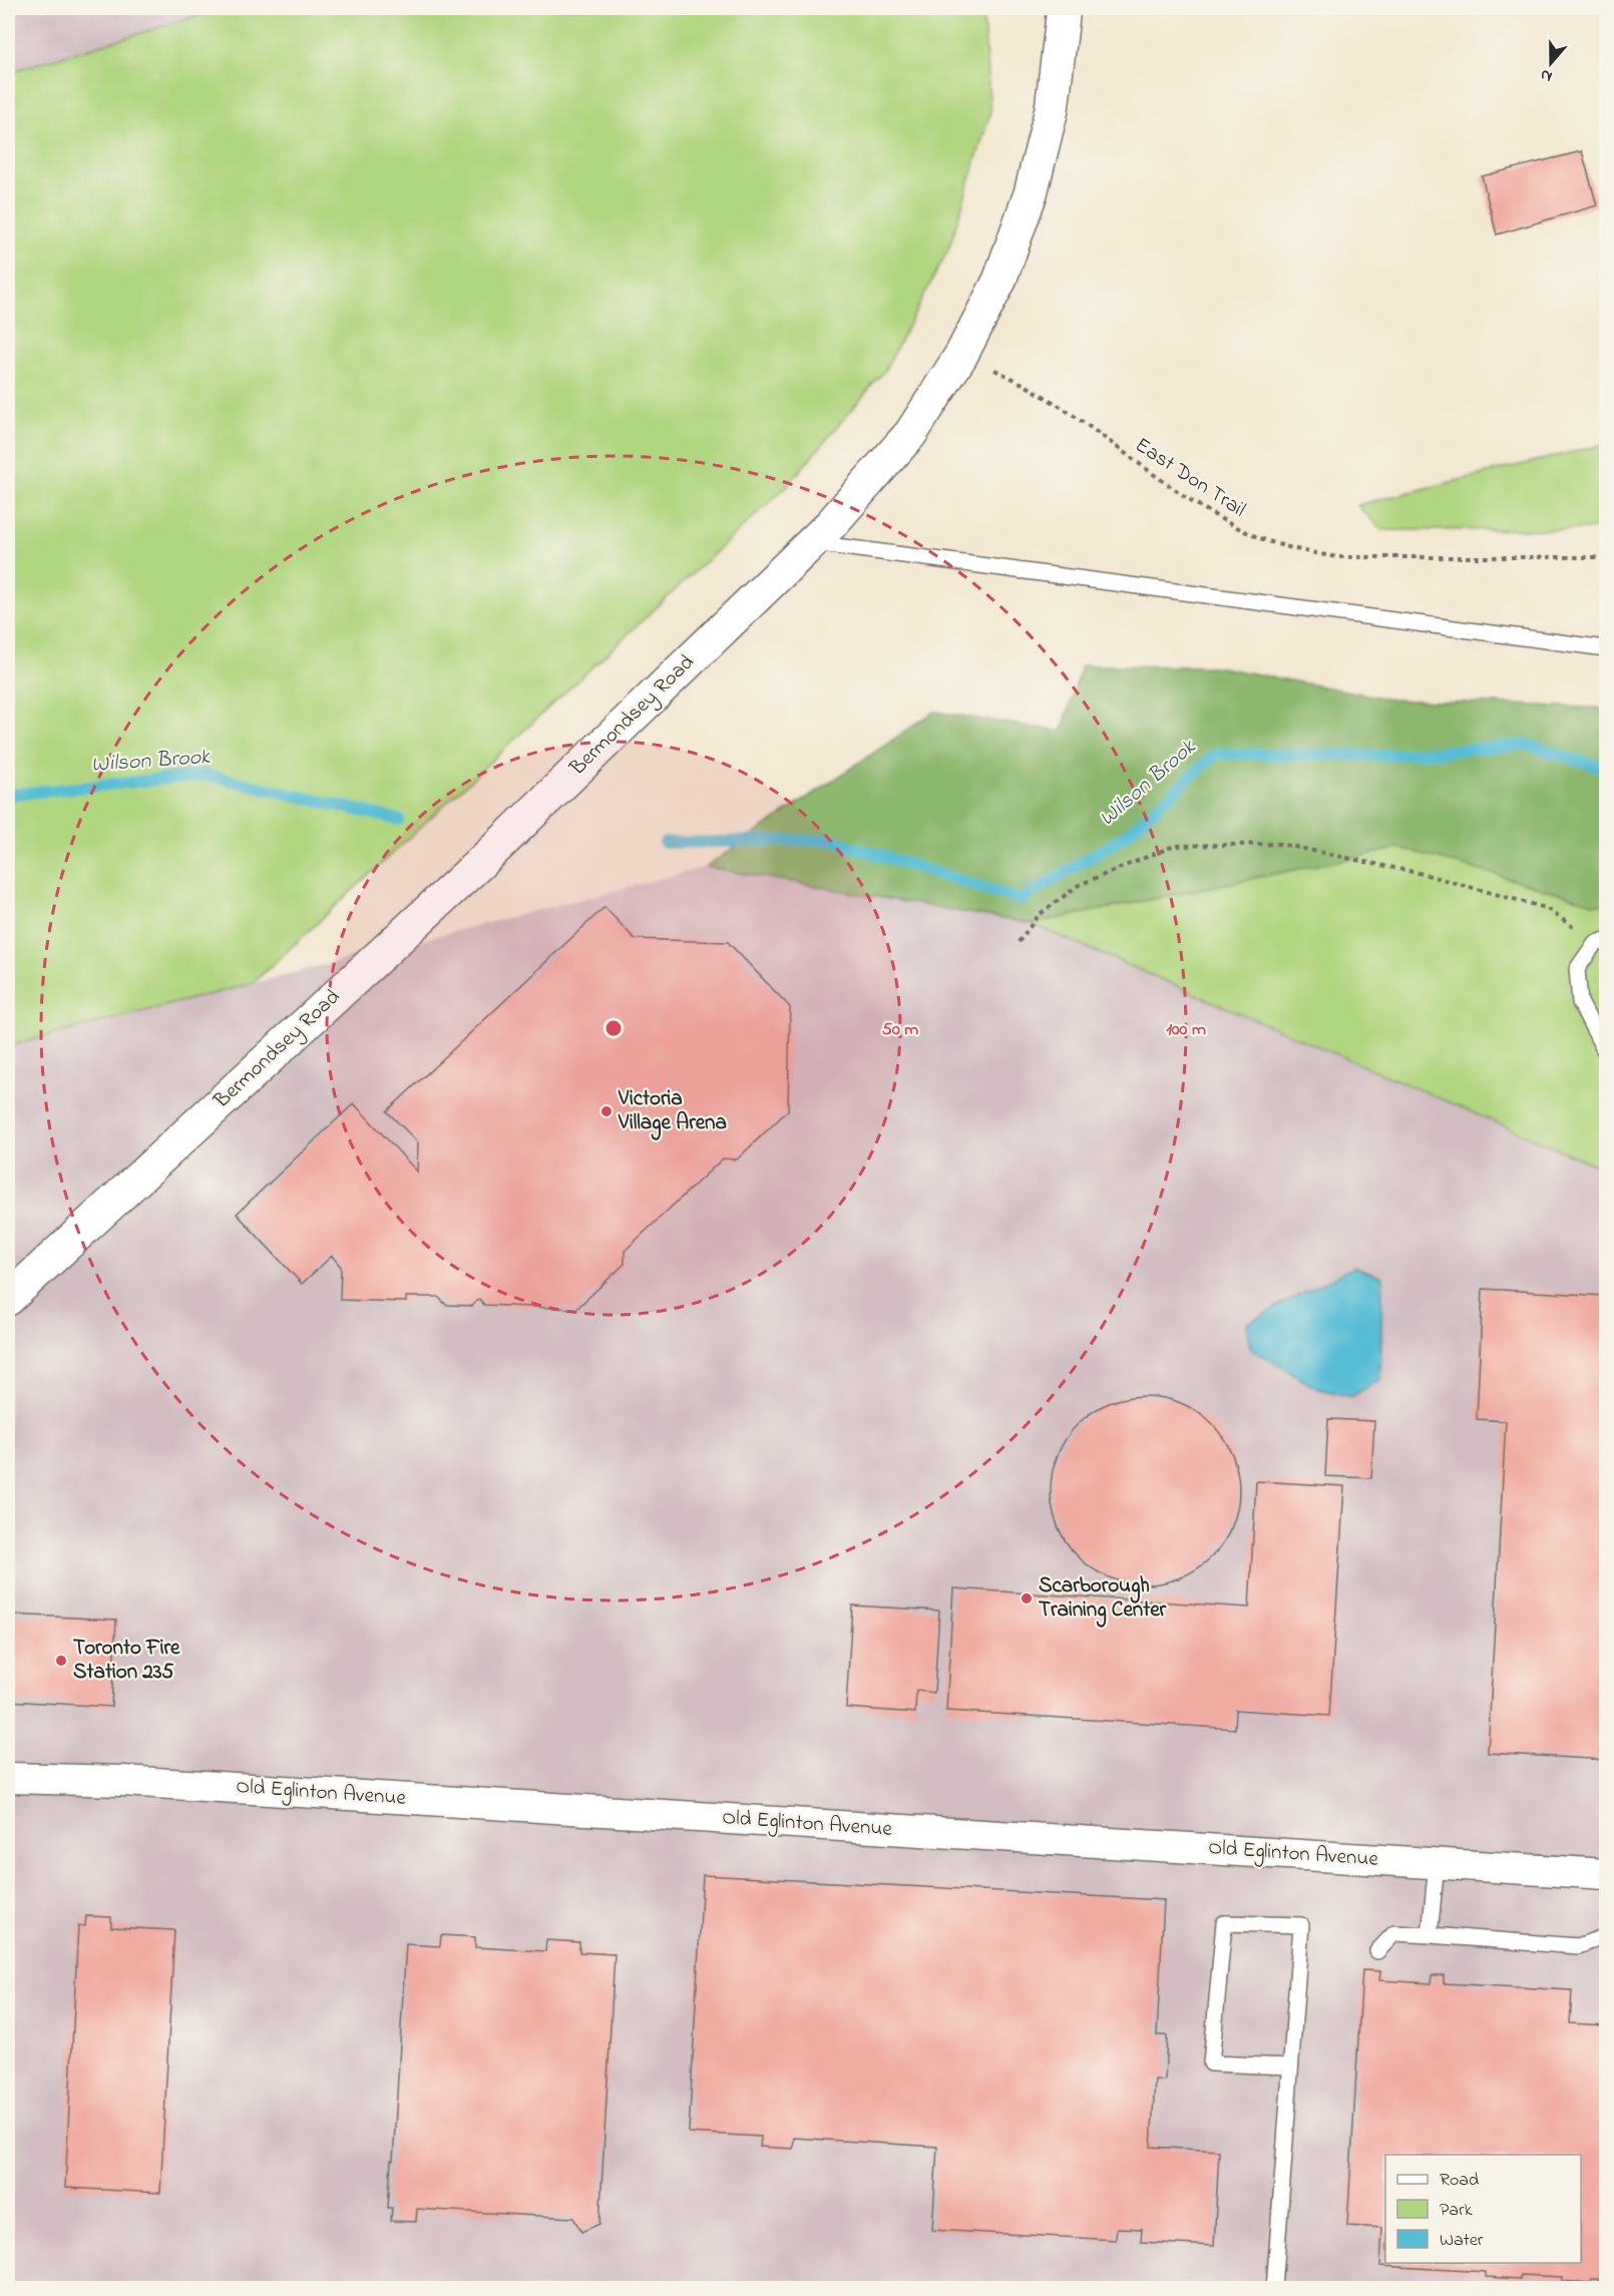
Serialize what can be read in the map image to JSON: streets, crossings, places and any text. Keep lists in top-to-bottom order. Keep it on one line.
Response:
{"streets":{"street":["Bermondsey Road","Old Eglinton Avenue"],"path":["East Don Trail"]},"crossings":[["East Don Trail","Bermondsey Road"]],"water":["Wilson Brook"],"places":["Victoria Village Arena","Scarborough Training Center","Toronto Fire Station 235"],"legend":["Road","Park","Water"],"north":"bottom","rings":["50 m","100 m"]}
